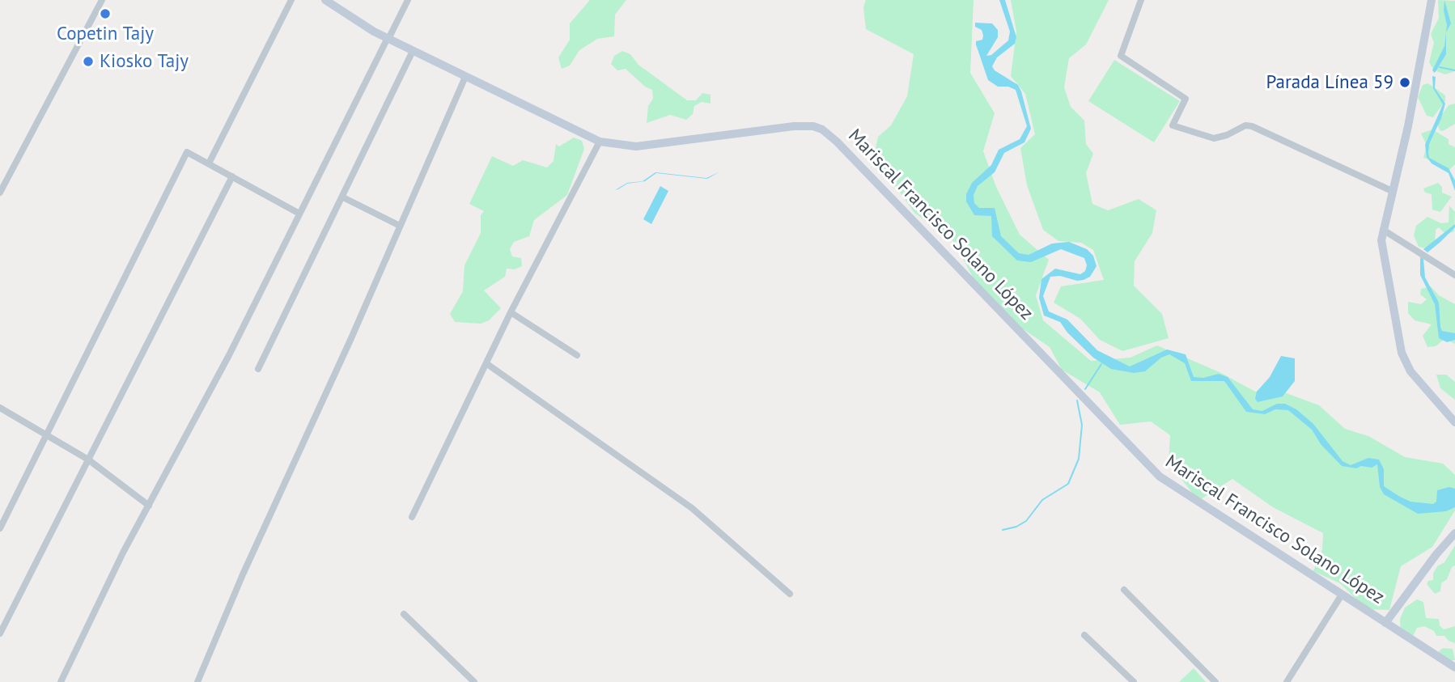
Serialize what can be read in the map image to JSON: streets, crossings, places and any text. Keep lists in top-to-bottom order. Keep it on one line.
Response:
{"streets":{"main road":["Mariscal Francisco Solano López"]},"places":["Copetin Tajy","Kiosko Tajy","Parada Línea 59"]}
